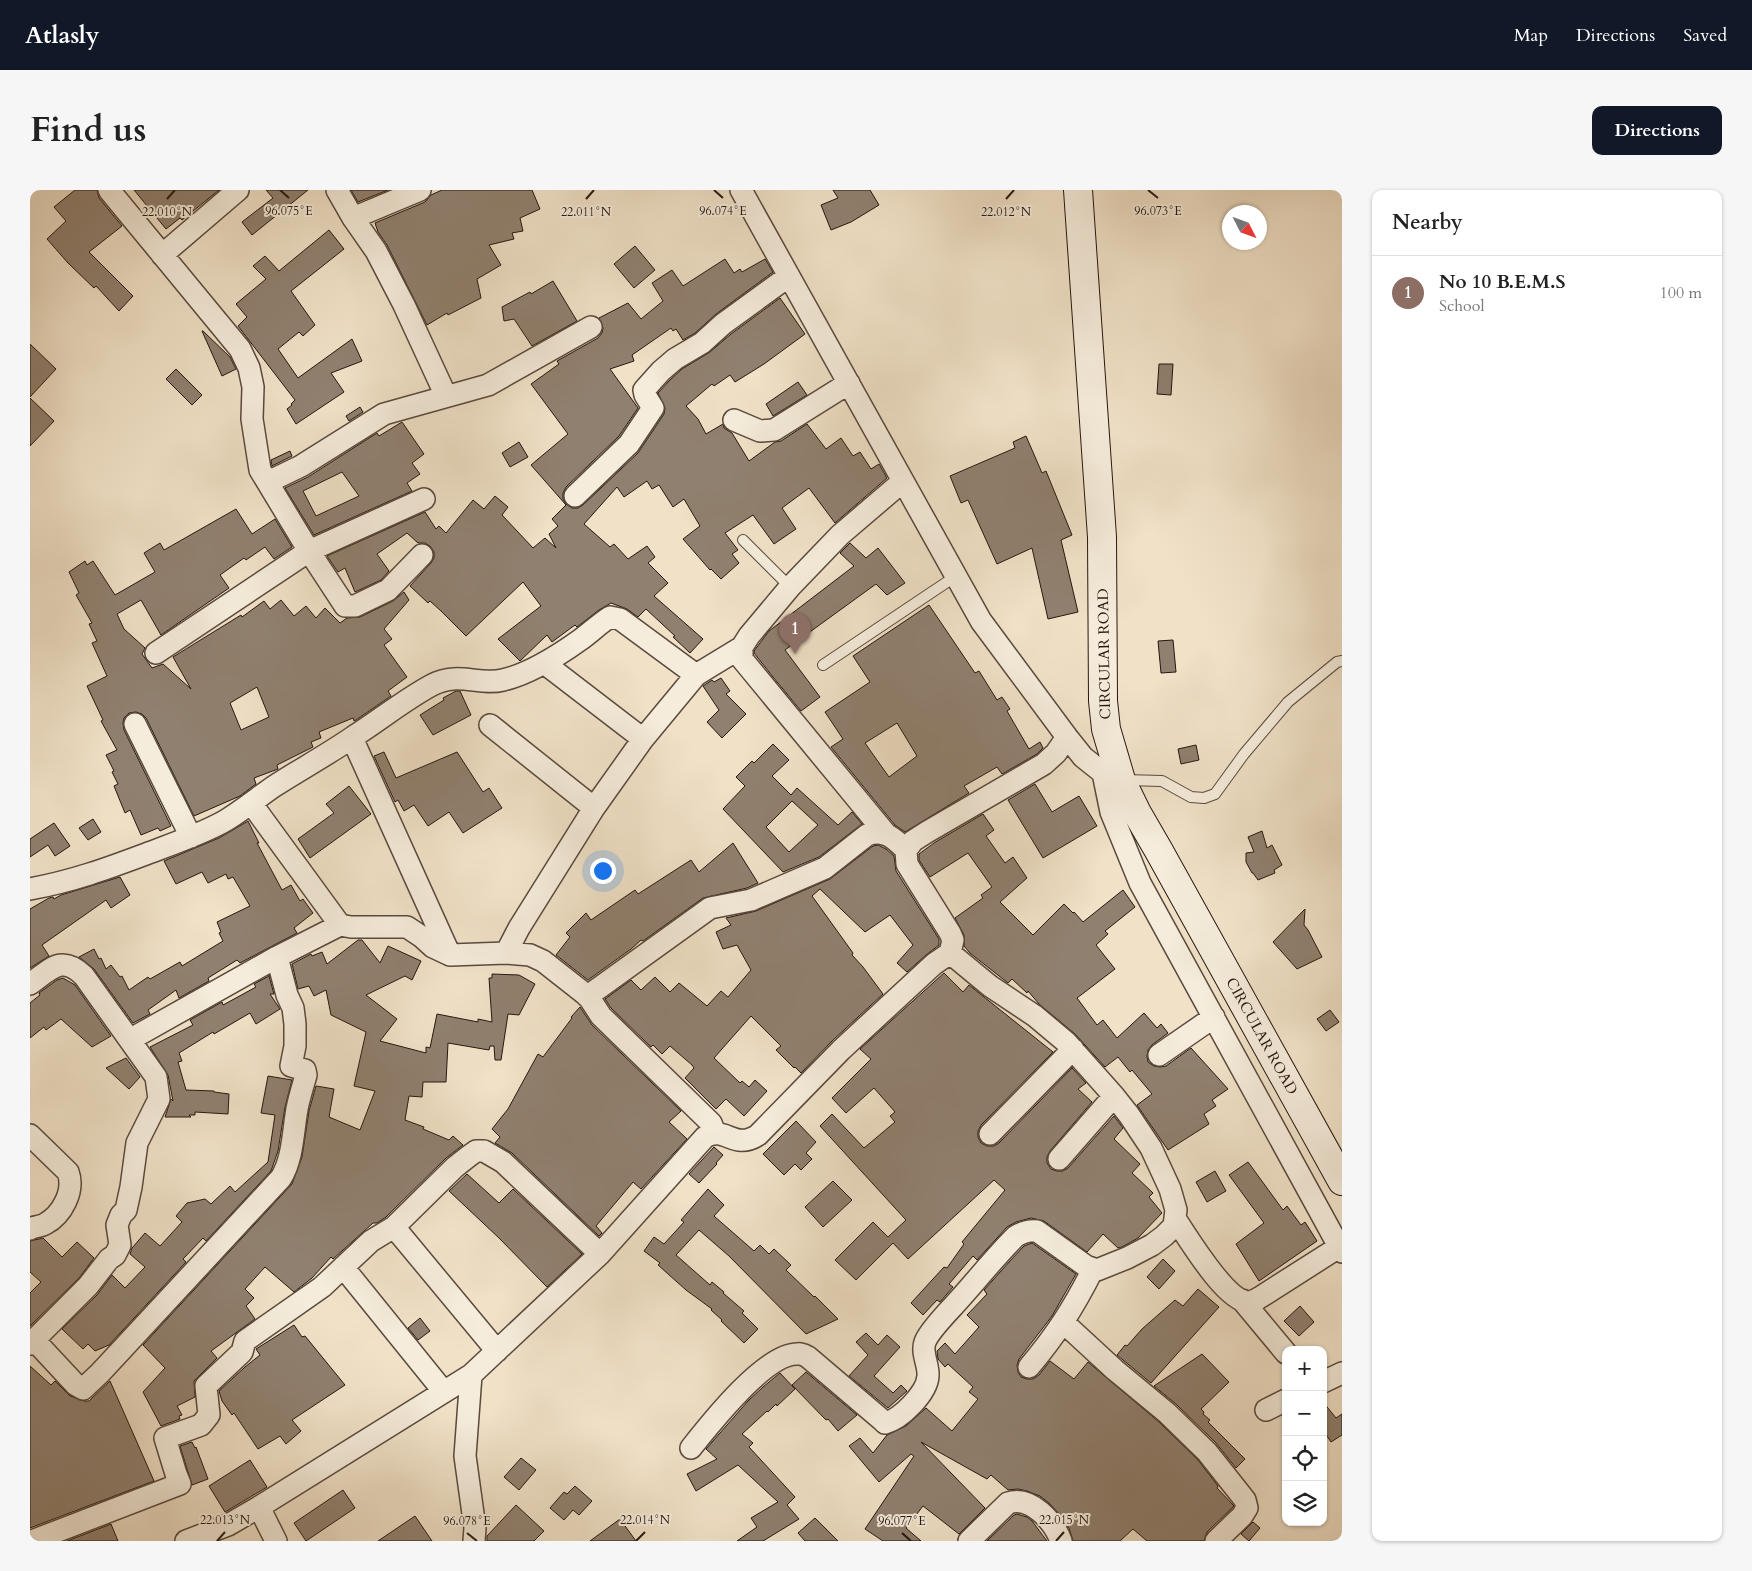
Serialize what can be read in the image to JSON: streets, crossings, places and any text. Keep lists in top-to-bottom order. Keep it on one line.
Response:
{"streets":{"main road":["CIRCULAR ROAD"]},"north":"bottom right","page":{"header":"Atlasly","nav":["Map","Directions","Saved"],"title":"Find us","buttons":"Directions","heading":"Nearby","list":[{"mark":"1","name":"No 10 B.E.M.S","note":"School","value":"100 m"}],"pins":"1","map_buttons":["+","−"]},"coordinates":["96.075°E","96.074°E","96.073°E","22.010°N","22.012°N","22.011°N","22.013°N","22.014°N","22.015°N","96.078°E","96.077°E"]}
